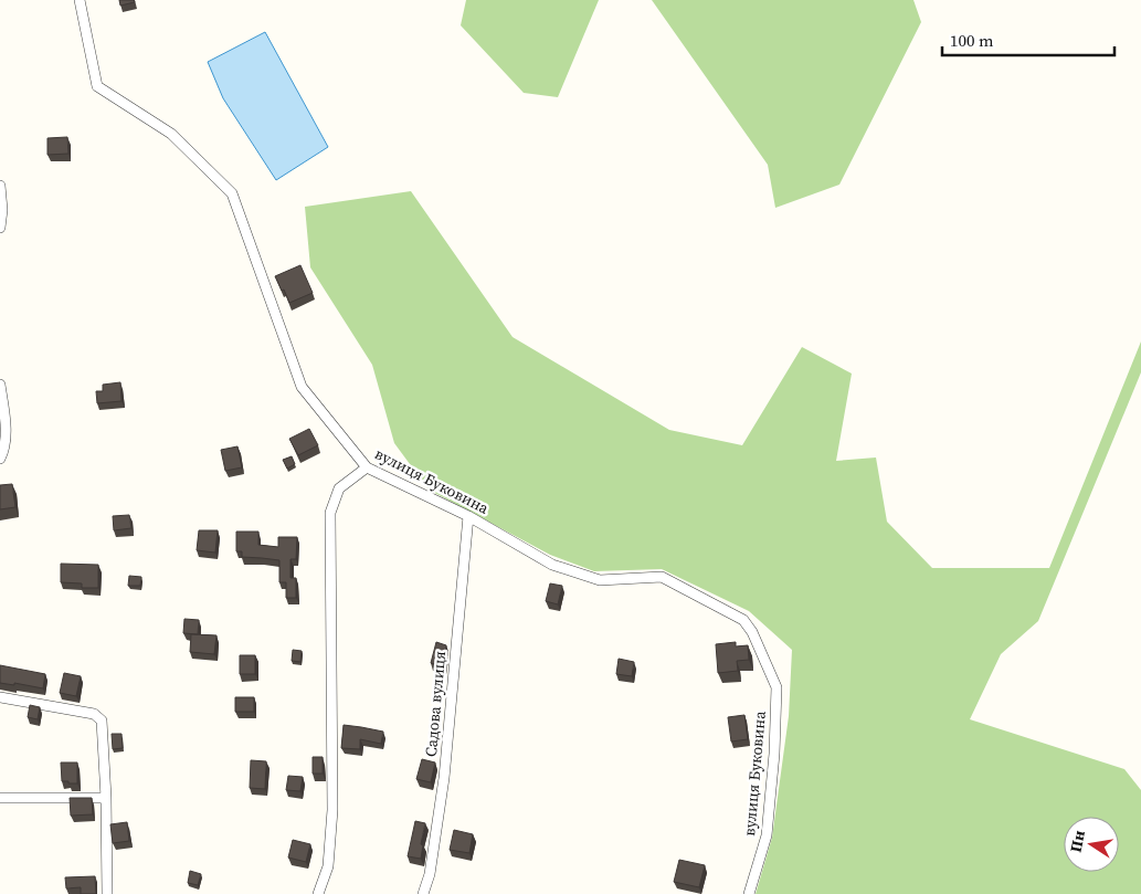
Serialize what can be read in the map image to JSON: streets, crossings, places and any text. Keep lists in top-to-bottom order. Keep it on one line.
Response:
{"streets":{"street":["вулиця Буковина","Садова вулиця"]},"crossings":[["вулиця Буковина","Садова вулиця"]],"scale_bar":"100 m","north":"left"}
